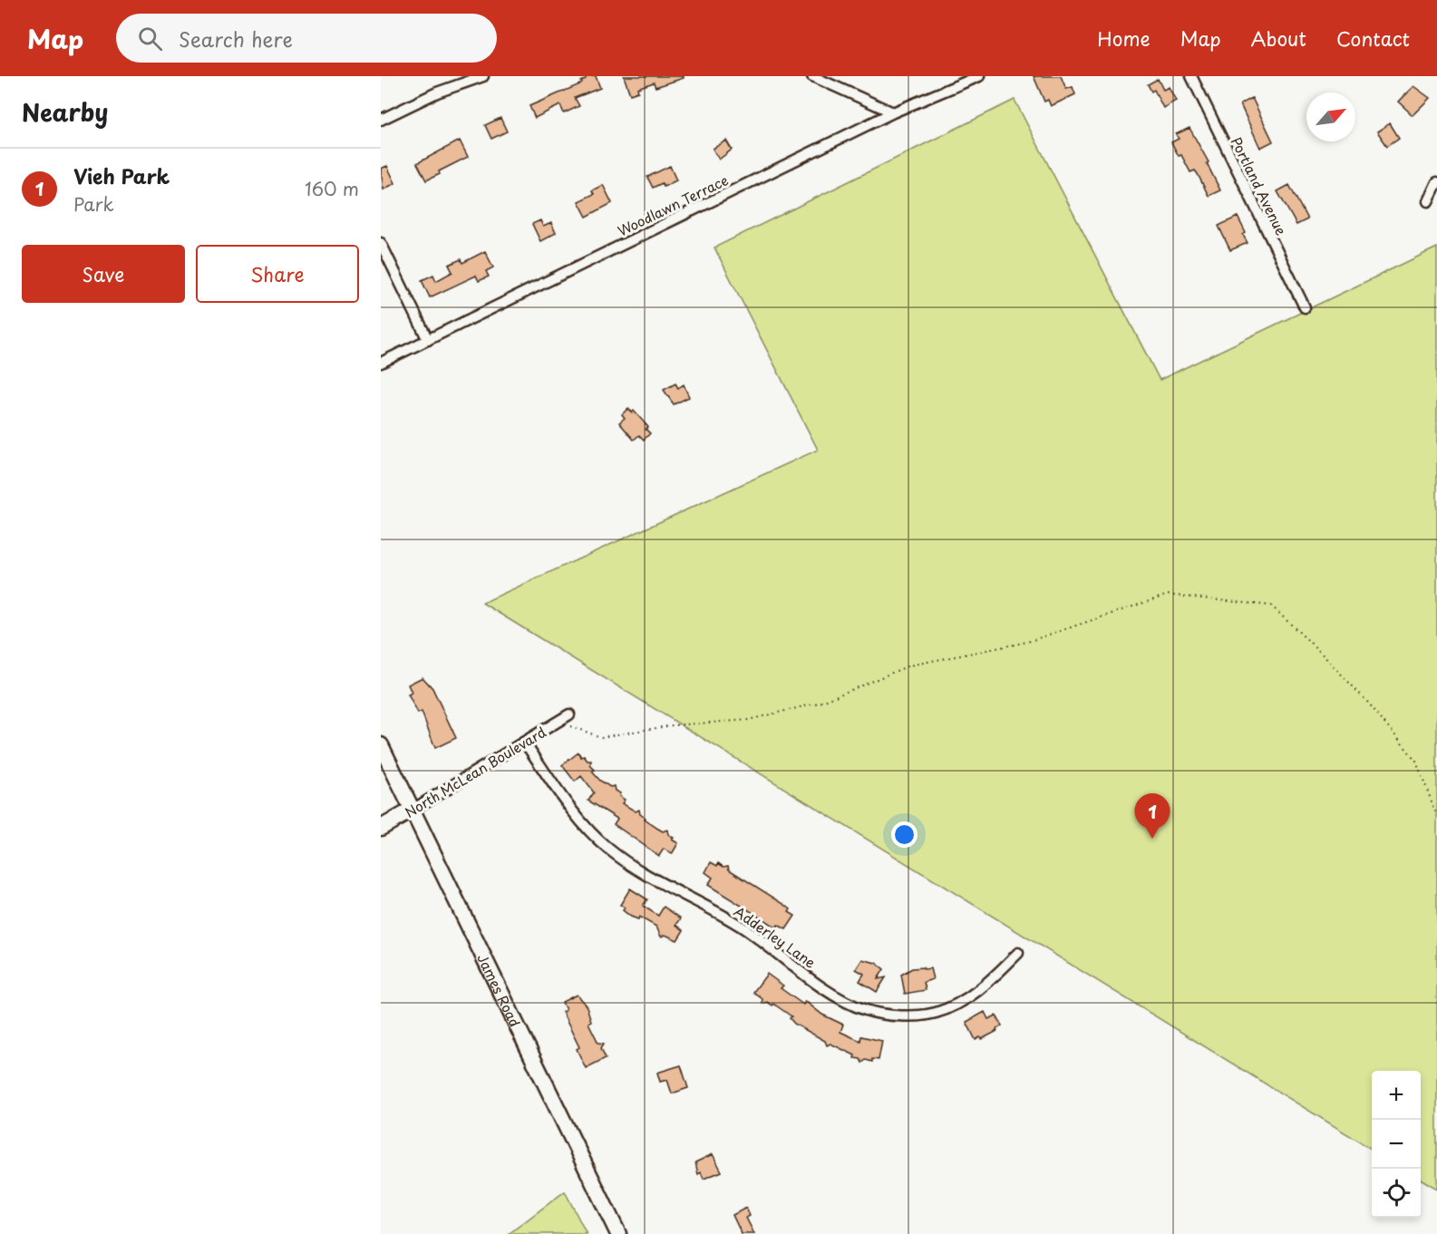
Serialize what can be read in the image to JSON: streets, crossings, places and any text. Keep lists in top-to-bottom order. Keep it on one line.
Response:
{"streets":{"main road":["North McLean Boulevard","James Road"],"street":["Portland Avenue","Woodlawn Terrace","Adderley Lane"]},"crossings":[["North McLean Boulevard","Adderley Lane"],["North McLean Boulevard","James Road"]],"north":"top right","page":{"header":"Map","search":"Search here","nav":["Home","Map","About","Contact"],"heading":"Nearby","list":[{"mark":"1","name":"Vieh Park","note":"Park","value":"160 m"}],"buttons":["Save","Share"],"pins":"1","map_buttons":["+","−"]}}
